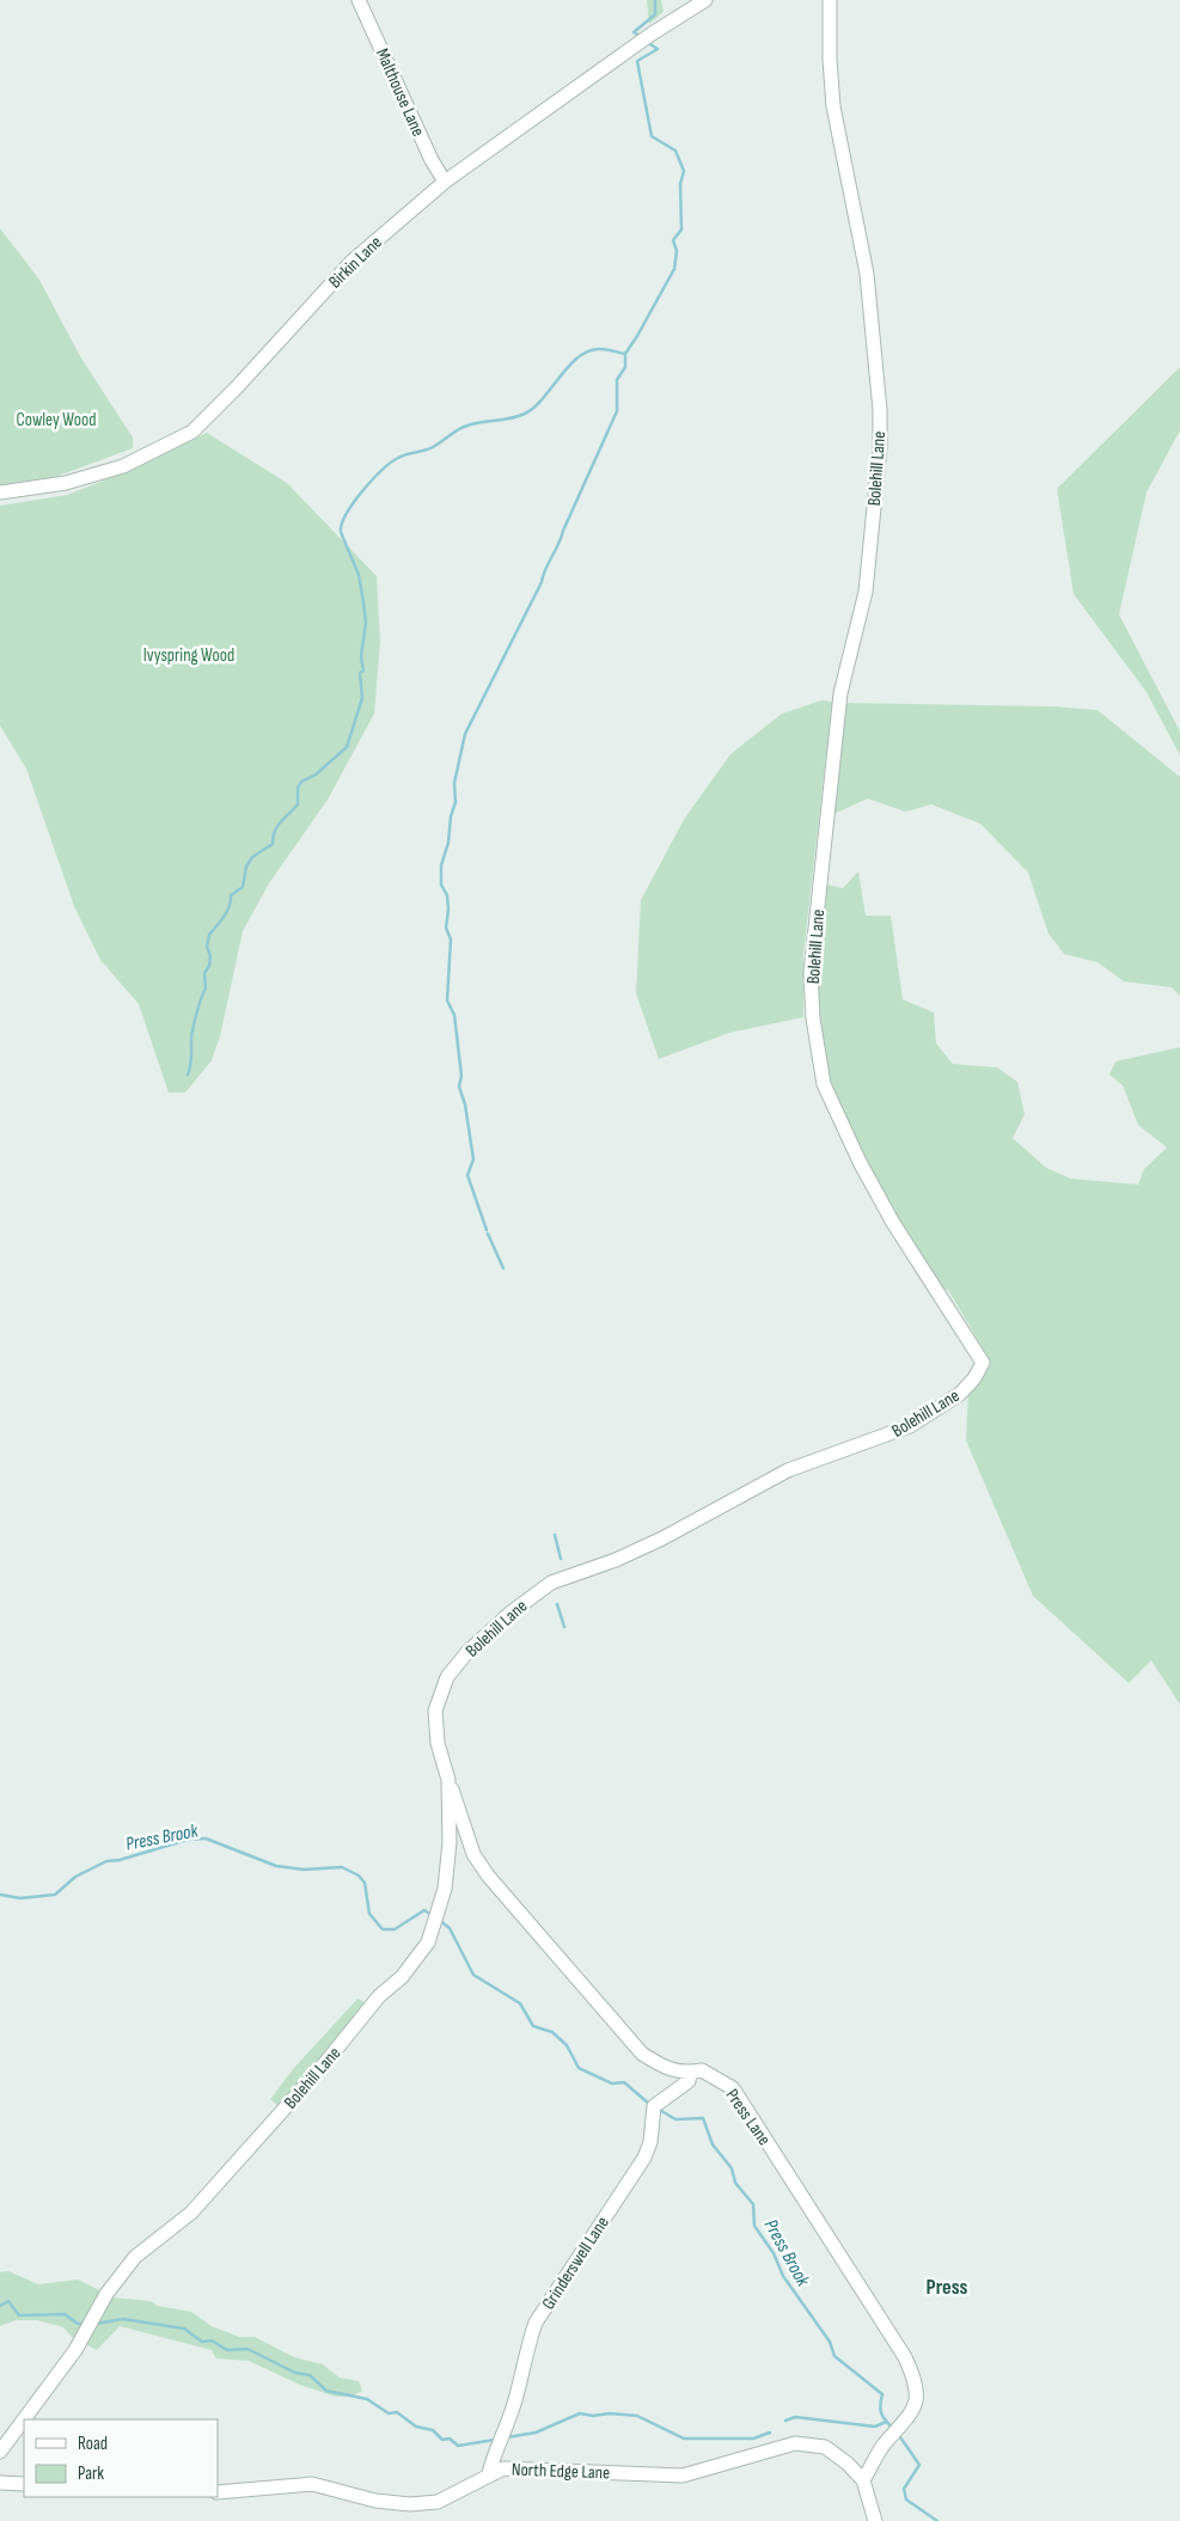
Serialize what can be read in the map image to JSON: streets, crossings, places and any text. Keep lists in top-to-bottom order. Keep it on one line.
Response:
{"streets":{"street":["Malthouse Lane","Birkin Lane","Bolehill Lane","Press Lane","Grinderswell Lane","North Edge Lane"]},"crossings":[["Malthouse Lane","Birkin Lane"],["Bolehill Lane","Press Lane"],["Press Lane","Grinderswell Lane"],["Press Lane","North Edge Lane"],["Grinderswell Lane","North Edge Lane"]],"districts":["Press"],"water":["Press Brook"],"parks":["Cowley Wood","Ivyspring Wood"],"legend":["Road","Park"]}
